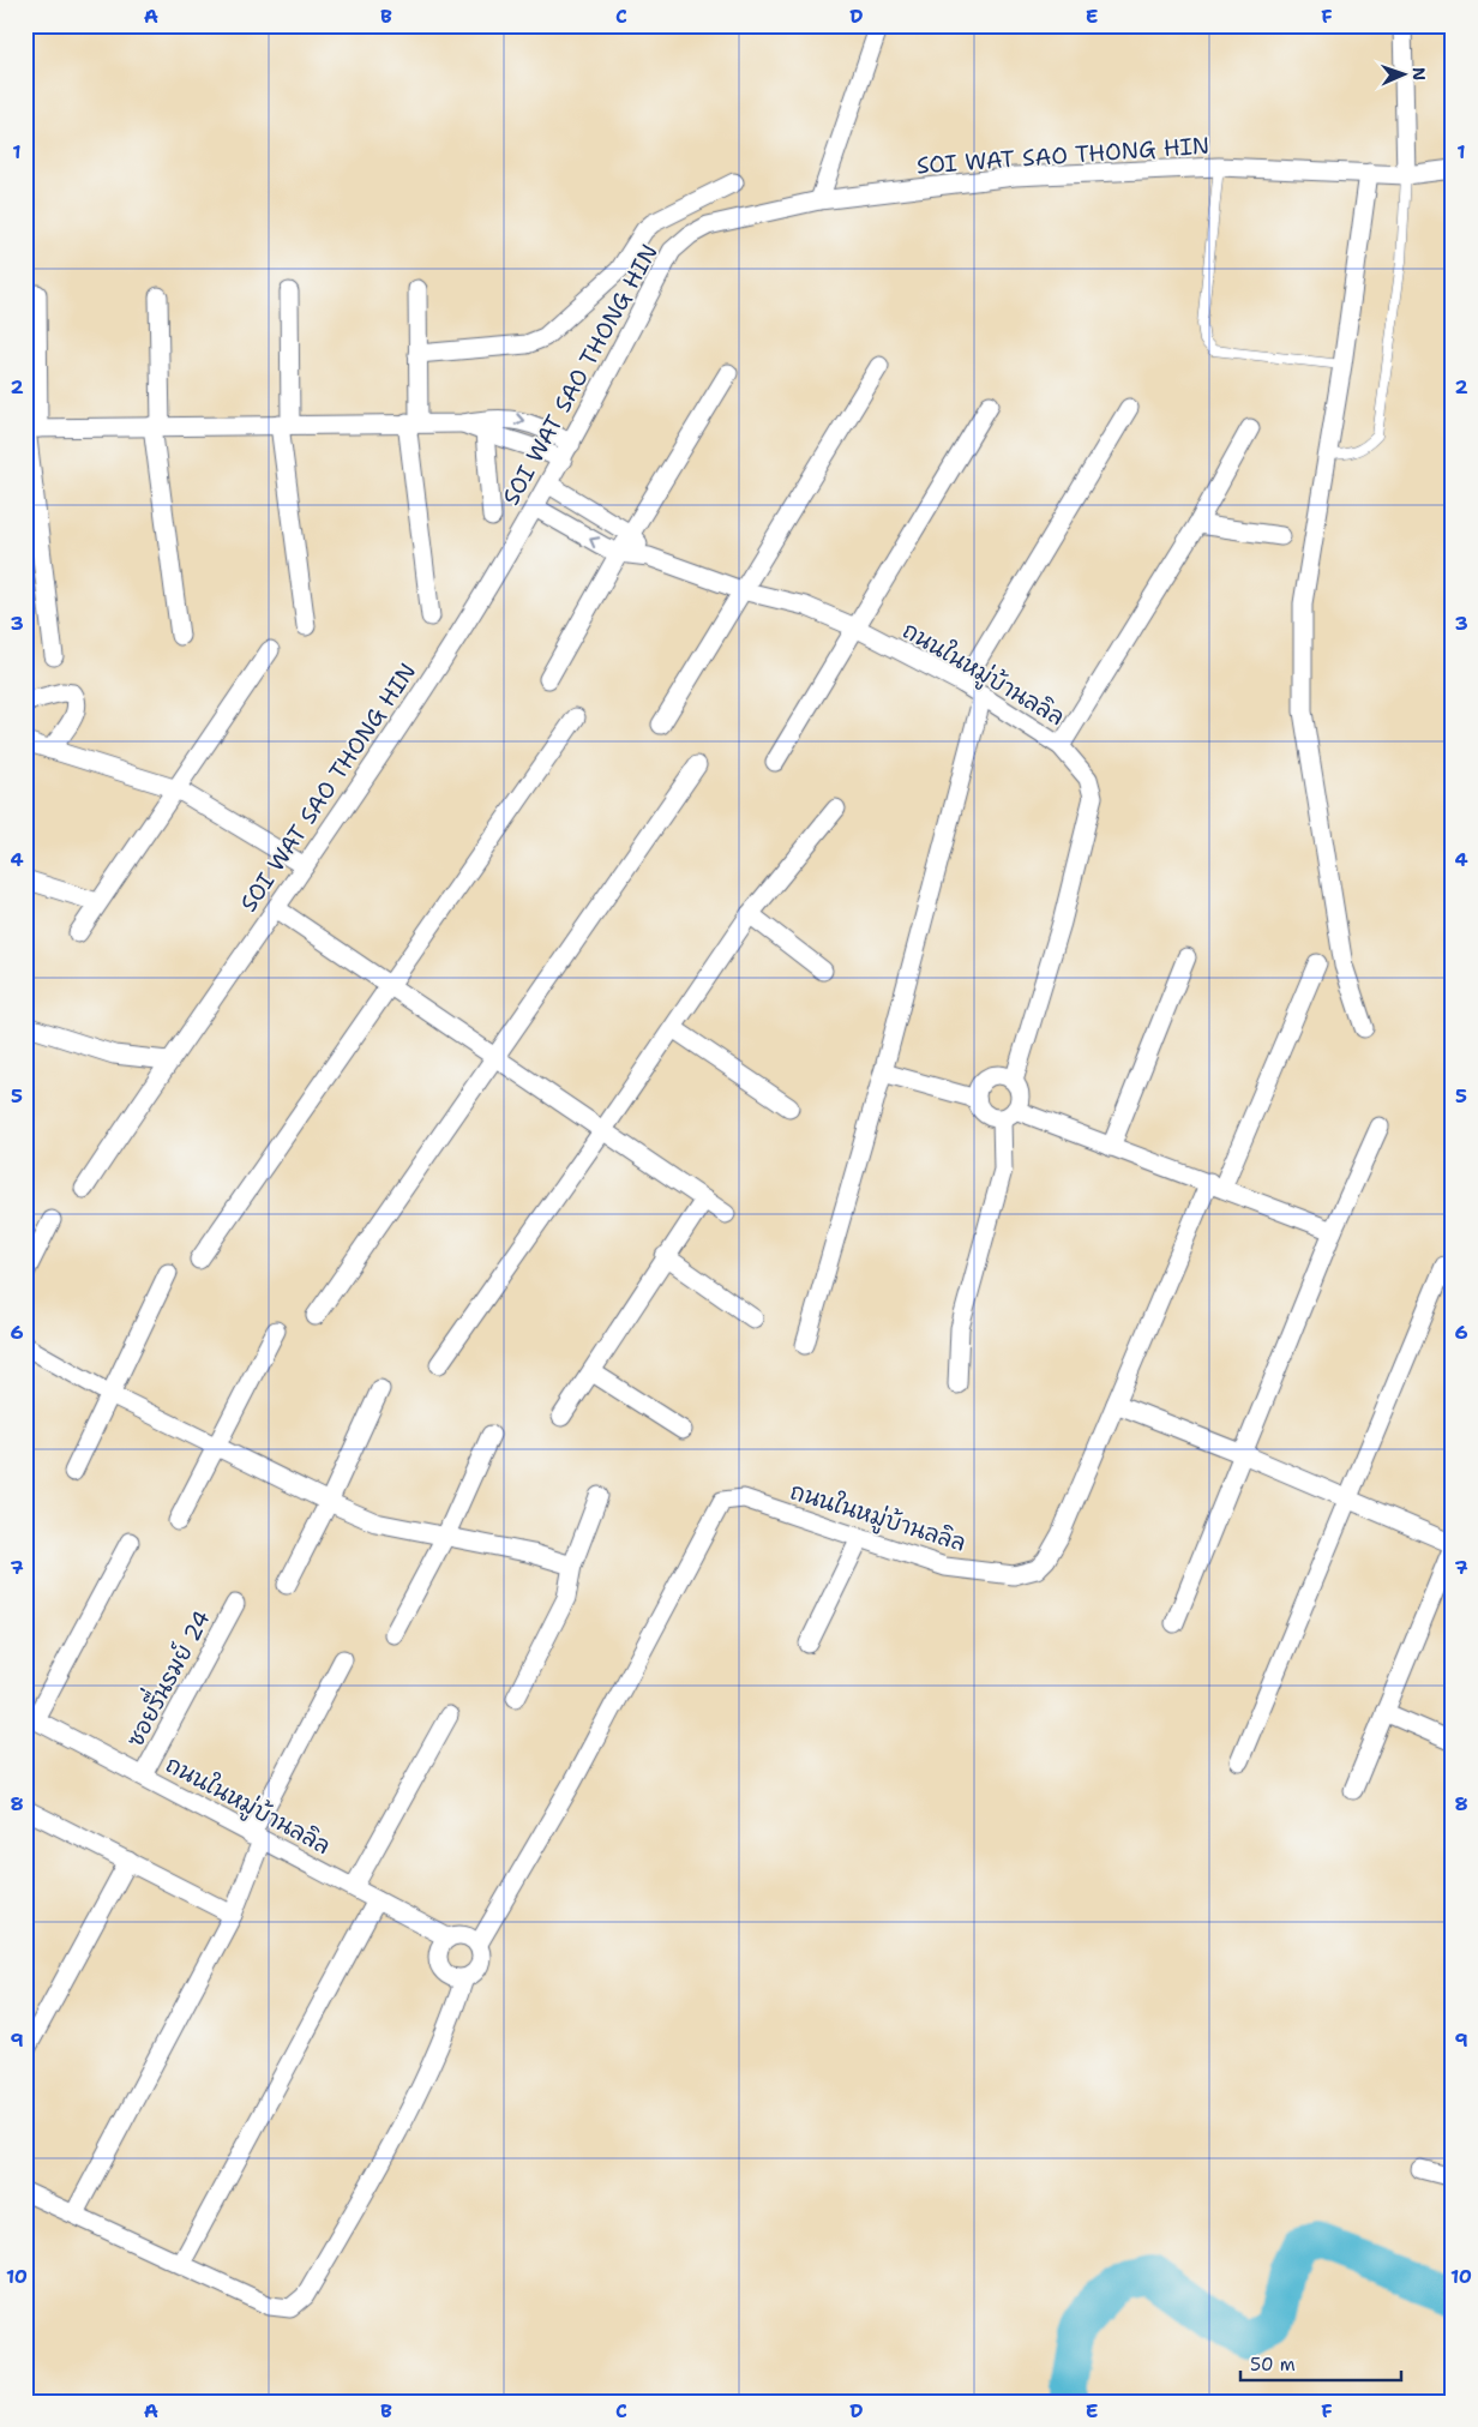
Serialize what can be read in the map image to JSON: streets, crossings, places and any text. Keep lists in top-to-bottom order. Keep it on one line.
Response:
{"streets":{"street":["SOI WAT SAO THONG HIN","ถนนในหมู่บ้านลลิล","ซอยรื่นรมย์ 24"]},"crossings":[["SOI WAT SAO THONG HIN","ถนนในหมู่บ้านลลิล"],["ถนนในหมู่บ้านลลิล","ซอยรื่นรมย์ 24"]],"scale_bar":"50 m","north":"right","grid":{"columns":["A","B","C","D","E","F"],"rows":["1","2","3","4","5","6","7","8","9","10"]}}
